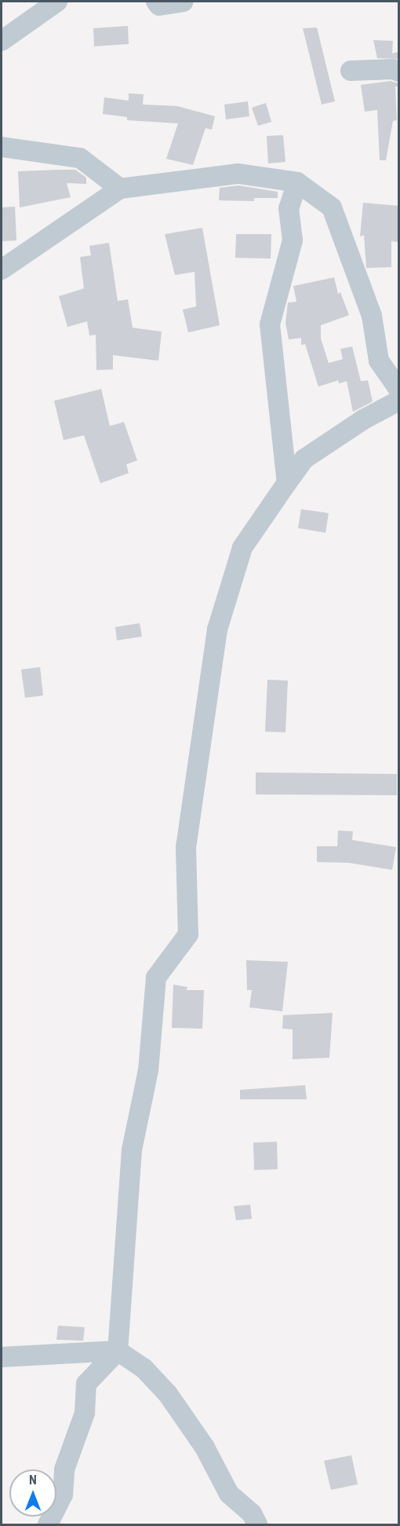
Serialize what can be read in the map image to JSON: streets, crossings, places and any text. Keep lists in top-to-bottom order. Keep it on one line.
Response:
{"north":"top"}
